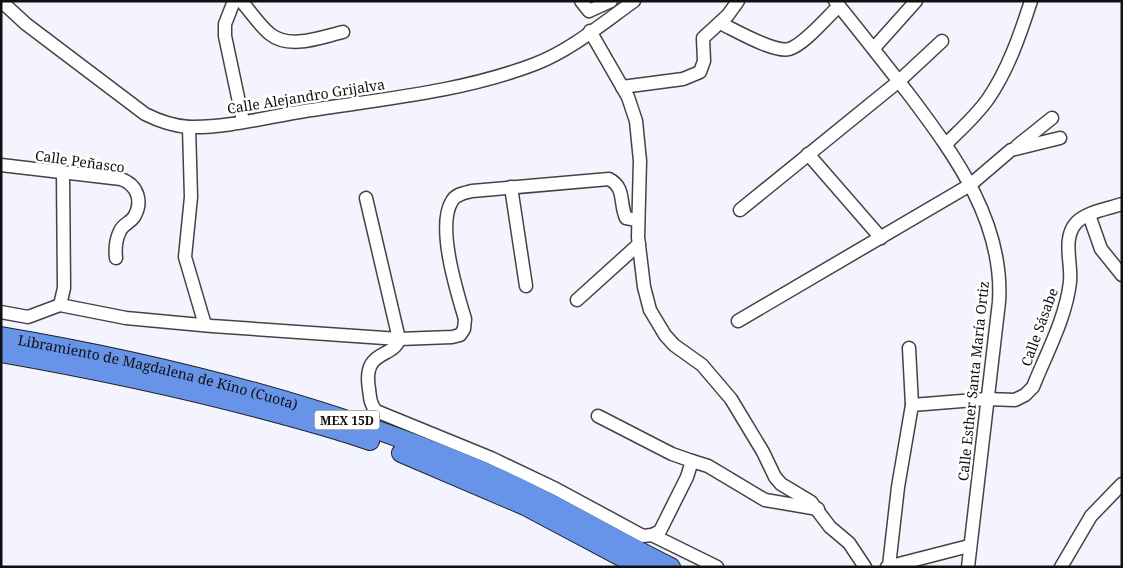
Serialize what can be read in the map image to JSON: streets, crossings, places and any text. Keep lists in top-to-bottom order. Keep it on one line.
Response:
{"streets":{"highway":["Libramiento de Magdalena de Kino (Cuota)","MEX 15D"],"street":["Calle Alejandro Grijalva","Calle Peñasco","Calle Sásabe","Calle Esther Santa María Ortiz"]},"crossings":[["Calle Sásabe","Calle Esther Santa María Ortiz"]]}
